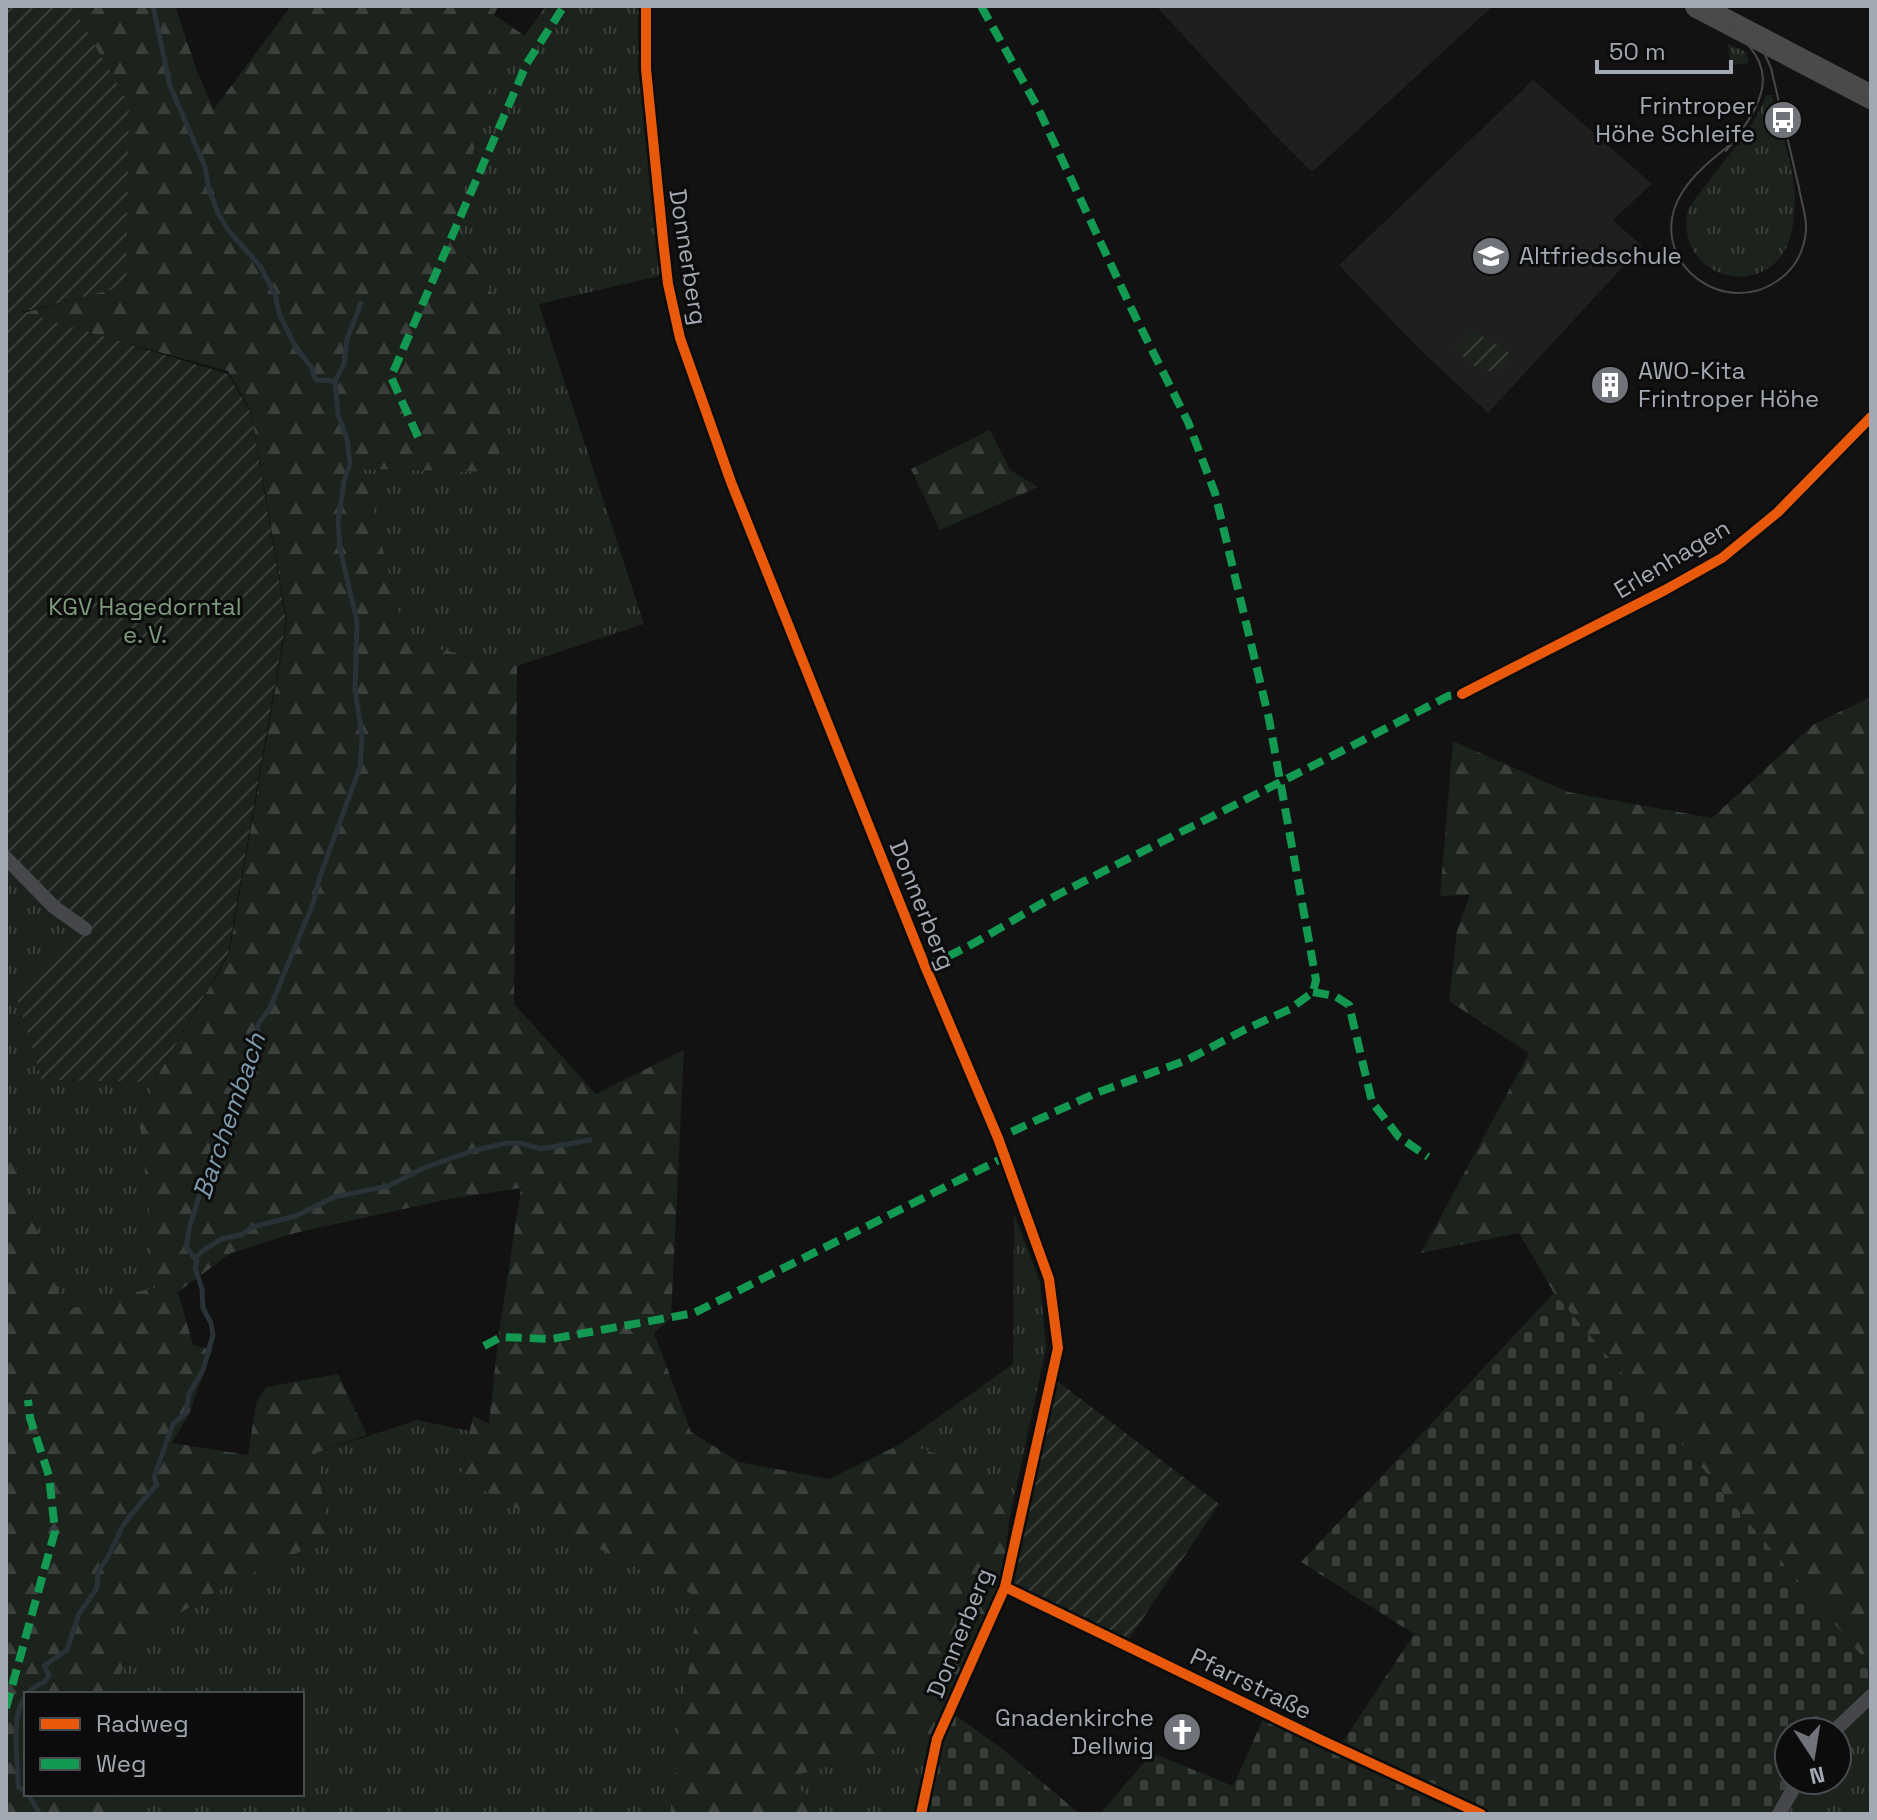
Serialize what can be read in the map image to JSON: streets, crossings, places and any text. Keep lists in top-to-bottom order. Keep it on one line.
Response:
{"streets":{"street":["Donnerberg","Erlenhagen","Pfarrstraße"]},"crossings":[["Donnerberg","Pfarrstraße"]],"water":["Barchembach"],"parks":["KGV Hagedorntal e. V."],"places":{"bus stop":["Frintroper Höhe Schleife"],"school or university":["Altfriedschule"],"building":["AWO-Kita Frintroper Höhe"],"church":["Gnadenkirche Dellwig"]},"legend":["Radweg","Weg"],"scale_bar":"50 m","north":"bottom"}
